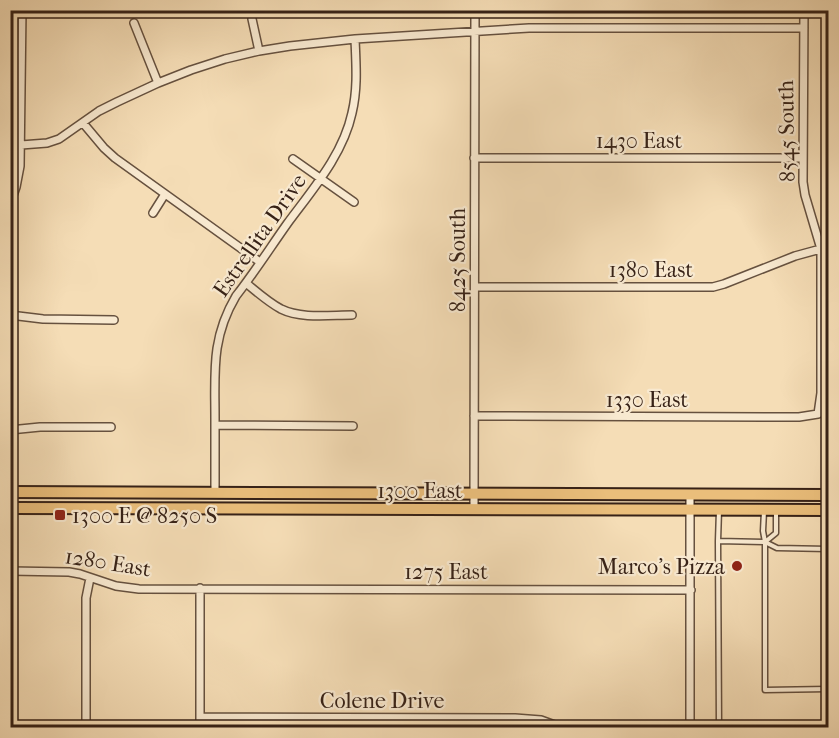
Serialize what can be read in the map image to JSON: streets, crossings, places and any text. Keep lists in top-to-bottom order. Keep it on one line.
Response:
{"streets":{"main road":["1300 East"],"street":["8545 South","1430 East","Estrellita Drive","8425 South","1380 East","1330 East","1280 East","1275 East","Colene Drive"]},"crossings":[["8545 South","1430 East"],["8545 South","1380 East"],["8545 South","1330 East"],["1430 East","8425 South"],["Estrellita Drive","1300 East"],["8425 South","1380 East"],["8425 South","1330 East"],["8425 South","1300 East"],["1280 East","1275 East"]],"places":{"transit":["1300 E @ 8250 S"],"other":["Marco's Pizza"]}}
